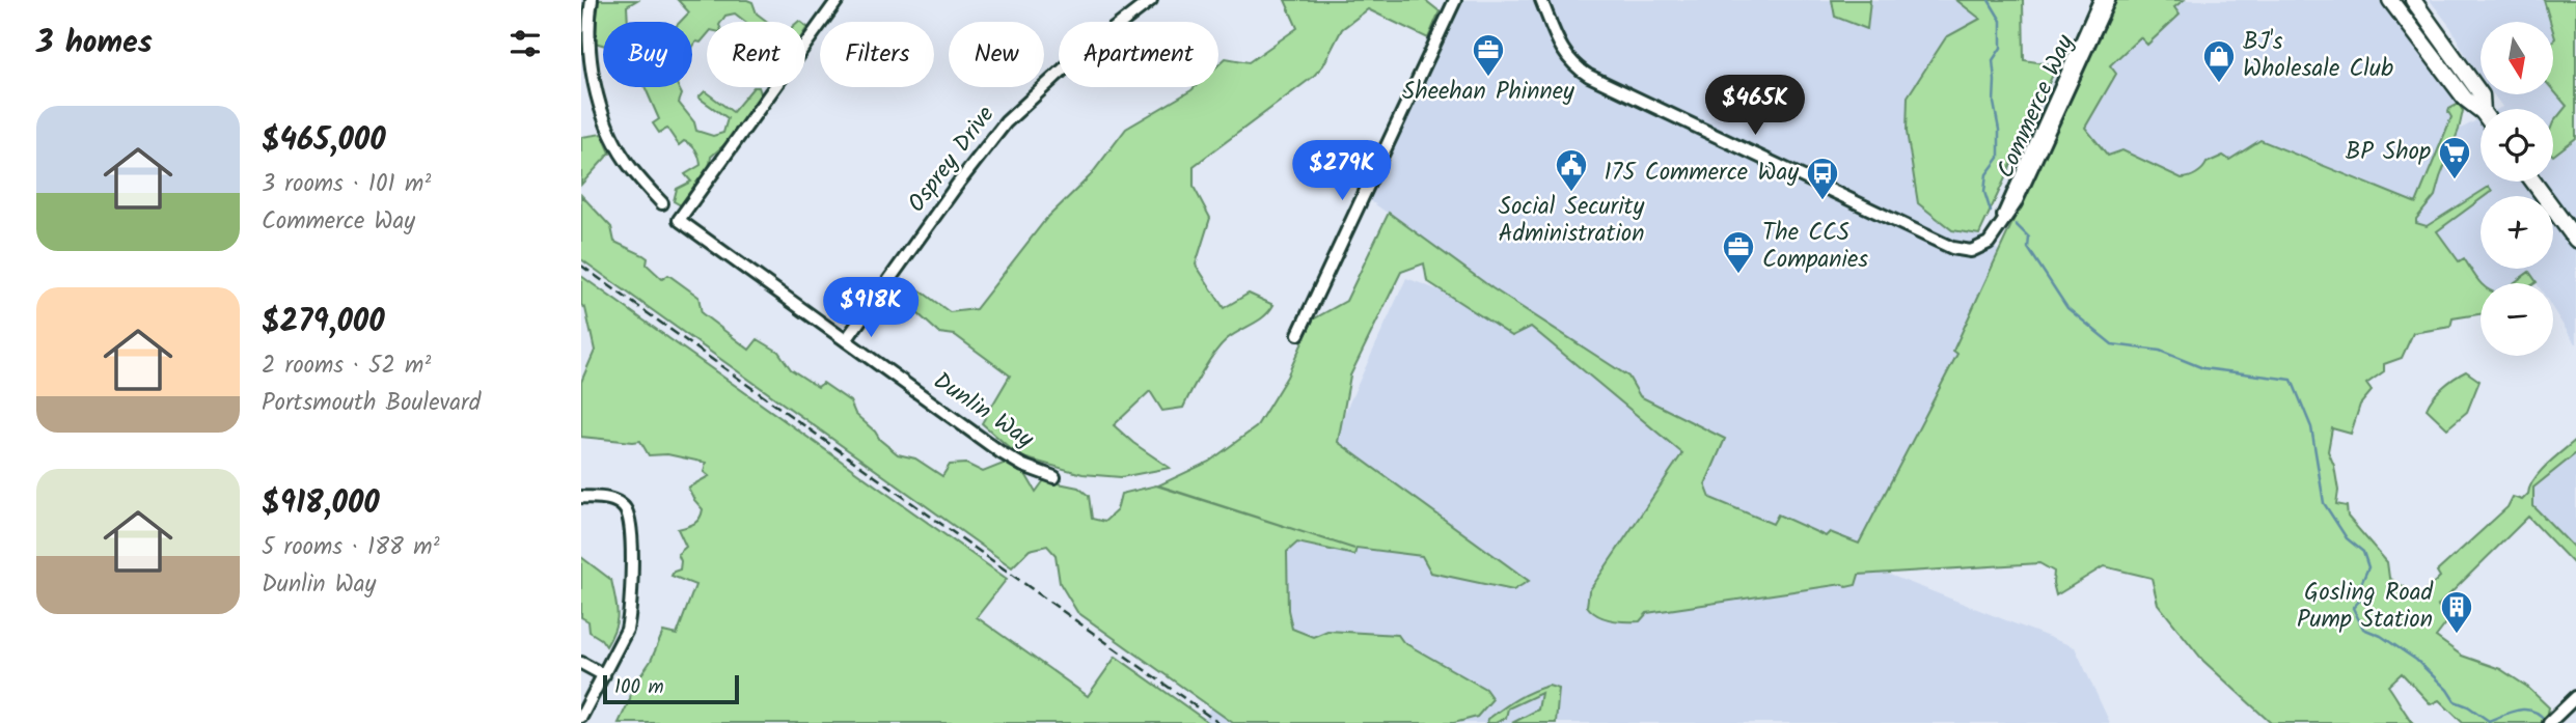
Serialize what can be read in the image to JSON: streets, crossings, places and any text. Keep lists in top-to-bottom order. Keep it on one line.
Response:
{"streets":{"street":["Commerce Way","Osprey Drive","Dunlin Way"]},"crossings":[["Osprey Drive","Dunlin Way"]],"places":{"office":["Sheehan Phinney","The CCS Companies"],"shop":["BJ's Wholesale Club"],"supermarket":["BP Shop"],"public building":["Social Security Administration"],"bus stop":["175 Commerce Way"],"building":["Gosling Road Pump Station"]},"scale_bar":"100 m","north":"bottom","page":{"heading":"3 homes","map_buttons":["+","−"],"chip":["Buy","Rent","Filters","New","Apartment"],"price":["$465K","$279K","$918K"],"list":[{"name":"$465,000","note":"3 rooms · 101 m² · Commerce Way"},{"name":"$279,000","note":"2 rooms · 52 m² · Portsmouth Boulevard"},{"name":"$918,000","note":"5 rooms · 188 m² · Dunlin Way"}],"scale":"100 m"}}
